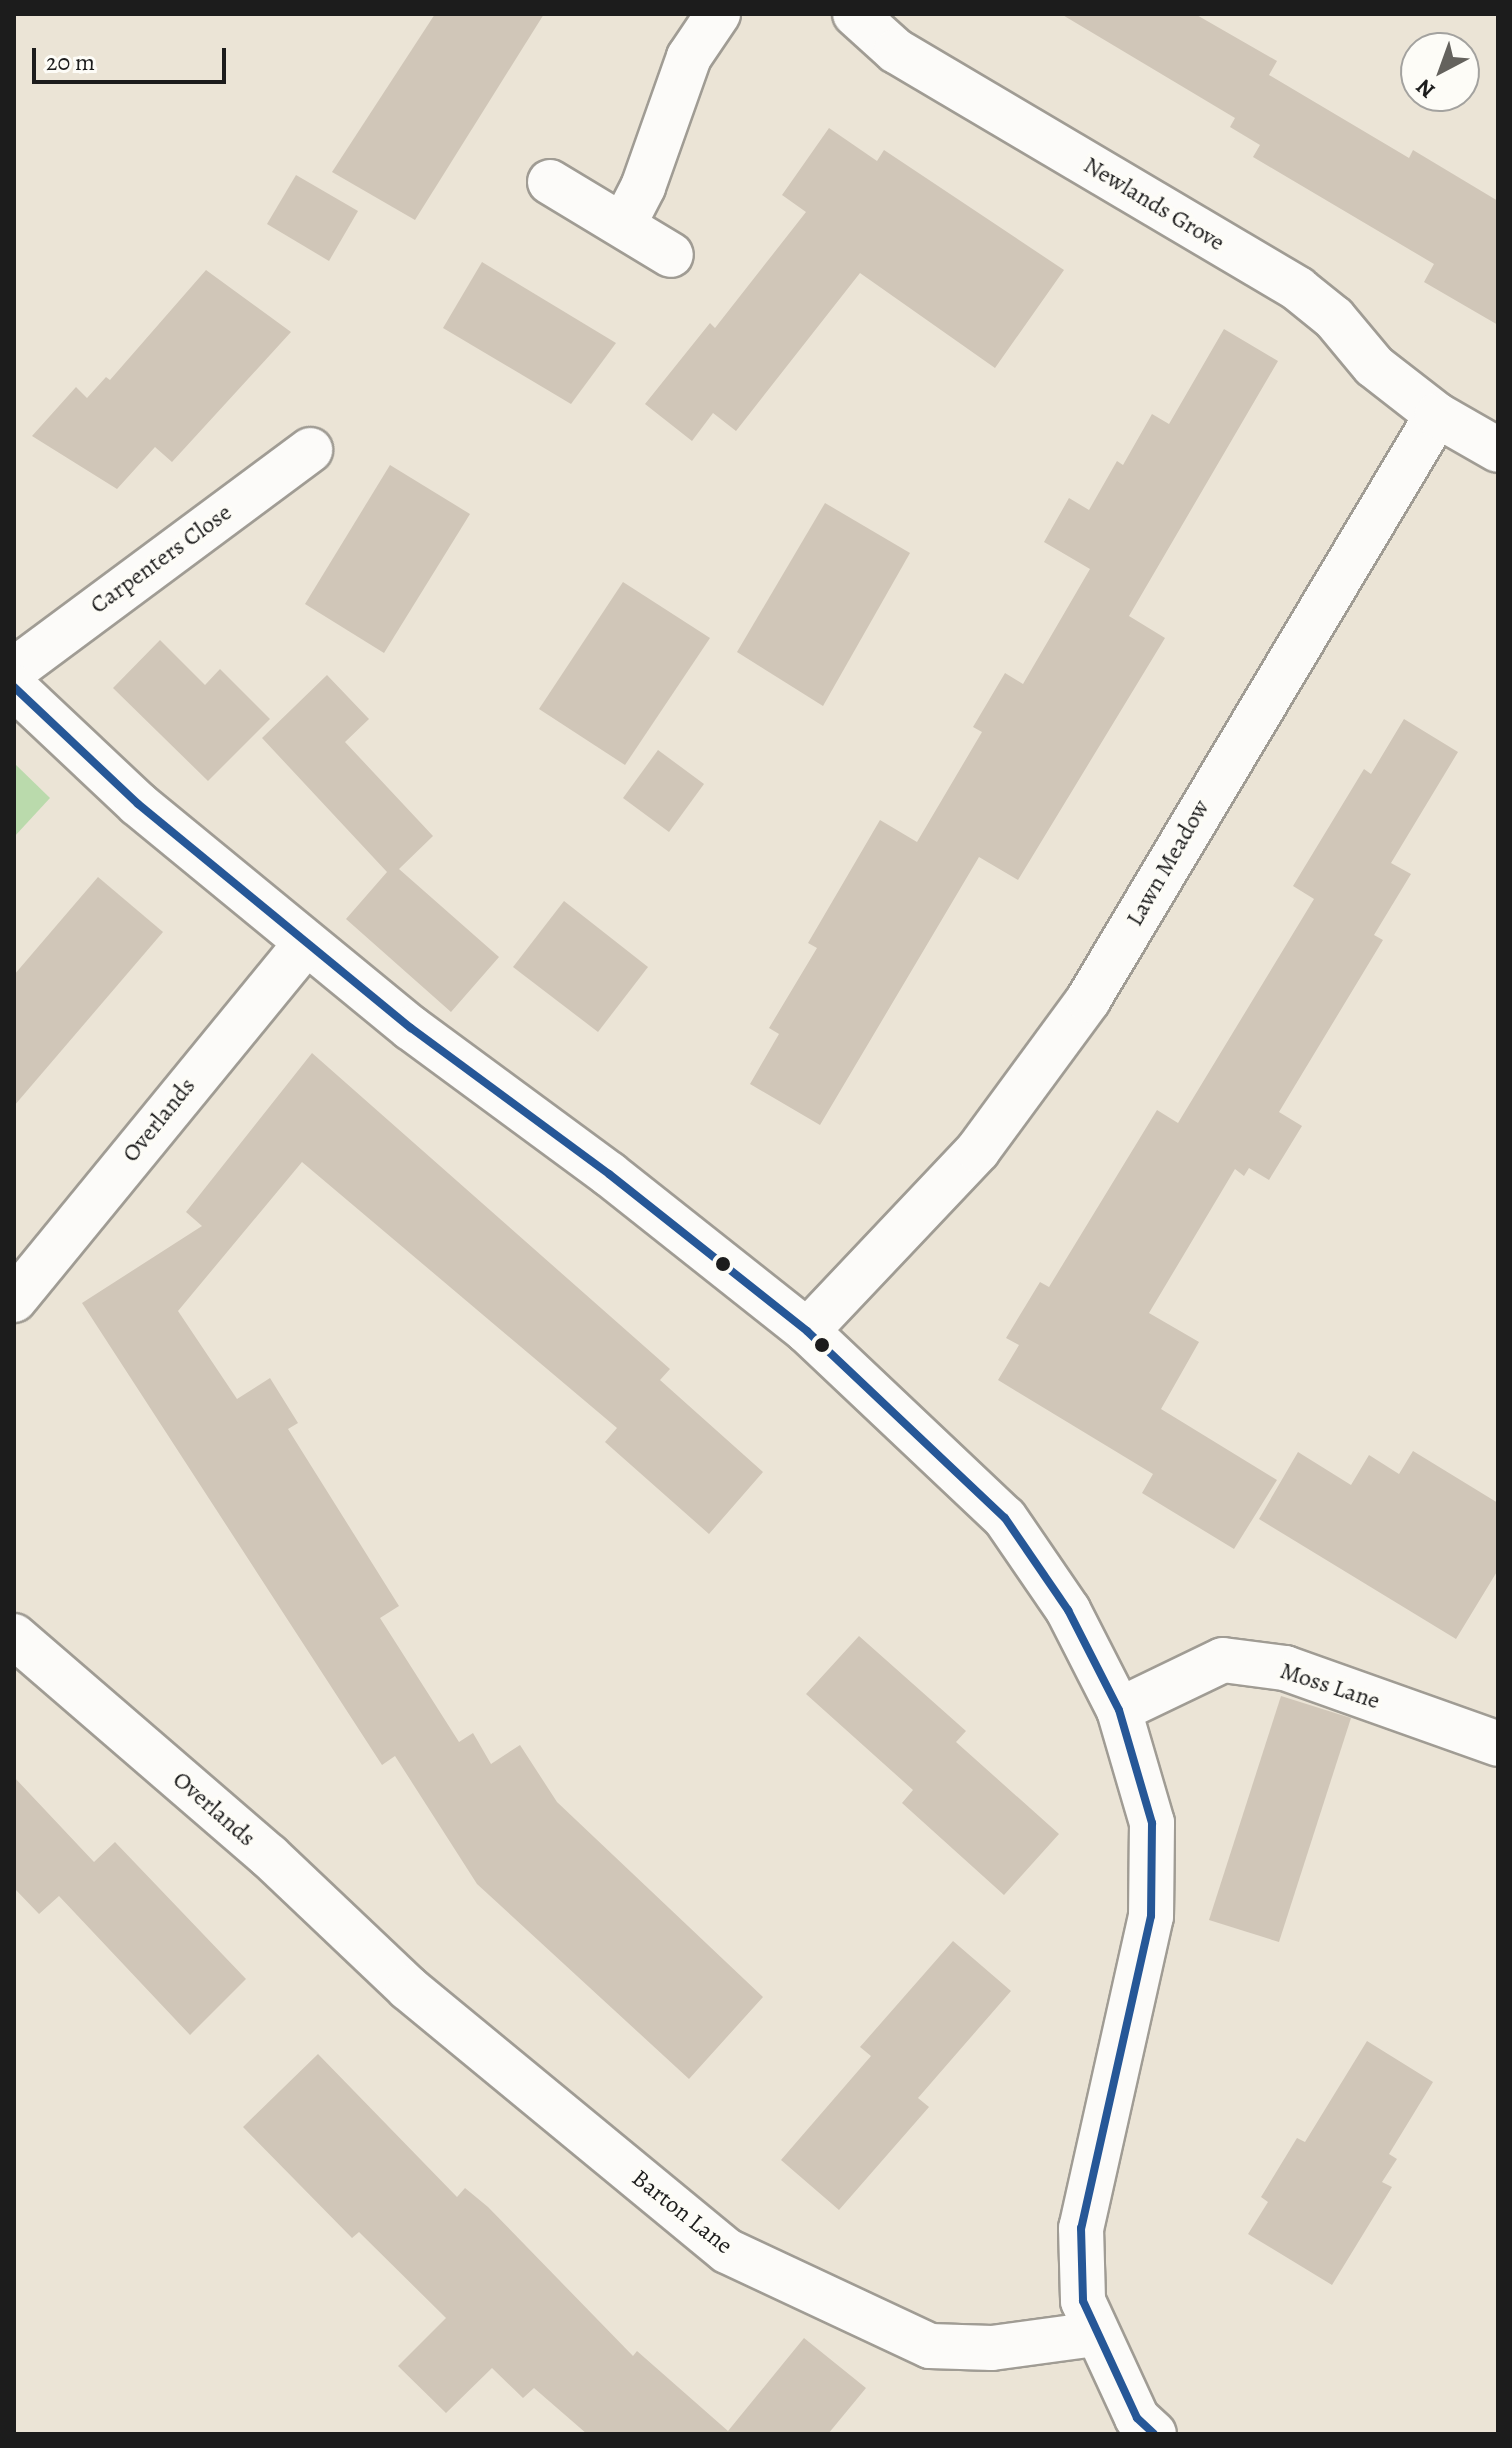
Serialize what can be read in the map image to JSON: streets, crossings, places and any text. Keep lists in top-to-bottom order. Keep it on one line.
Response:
{"streets":{"street":["Newlands Grove","Carpenters Close","Lawn Meadow","Overlands","Moss Lane","Barton Lane"]},"crossings":[["Newlands Grove","Lawn Meadow"],["Overlands","Barton Lane"]],"scale_bar":"20 m","north":"bottom left"}
